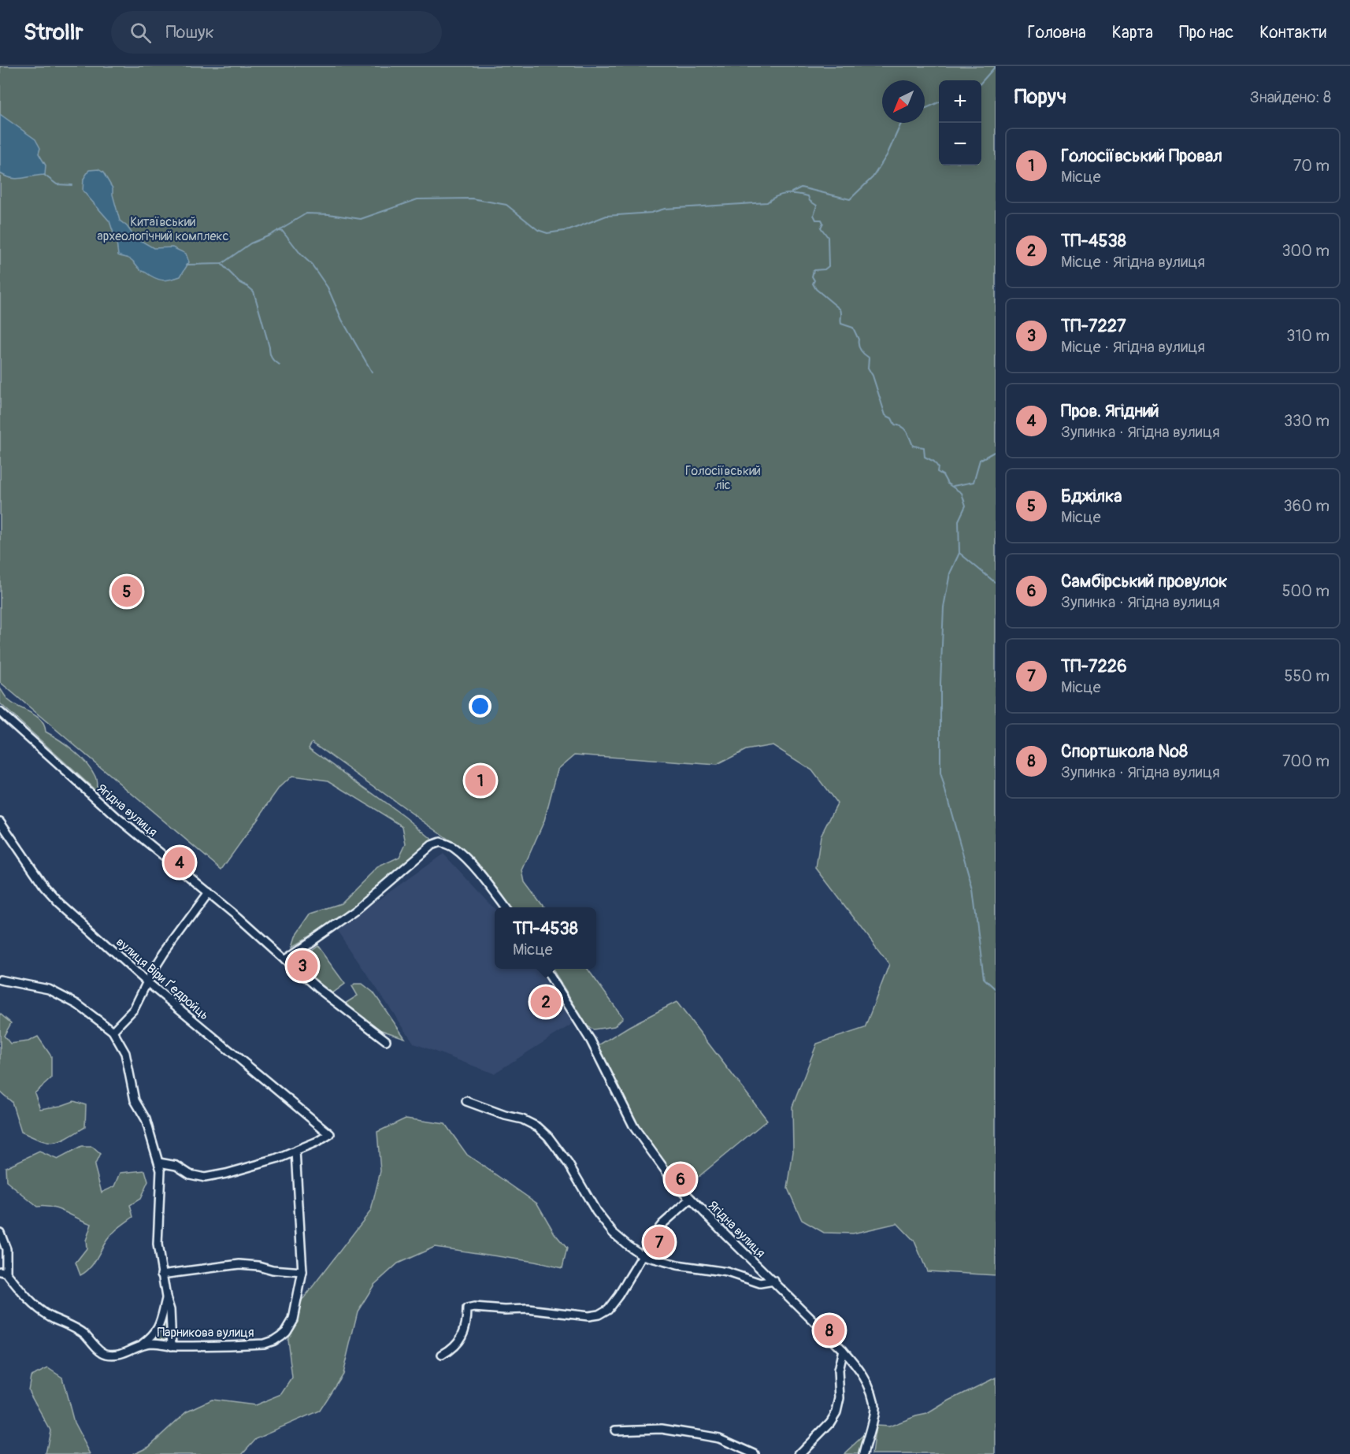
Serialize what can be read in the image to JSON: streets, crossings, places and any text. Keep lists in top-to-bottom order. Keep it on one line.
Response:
{"streets":{"street":["Ягідна вулиця","вулиця Віри Ґедройць","Парникова вулиця"]},"crossings":[["вулиця Віри Ґедройць","Парникова вулиця"]],"parks":["Китаївський археологічний комплекс","Голосіївський ліс"],"north":"bottom left","page":{"header":"Strollr","search":"Пошук","nav":["Головна","Карта","Про нас","Контакти"],"heading":["Поруч","Знайдено: 8"],"map_buttons":["+","−"],"list":[{"mark":"1","name":"Голосіївський Провал","note":"Місце","value":"70 m"},{"mark":"2","name":"ТП-4538","note":"Місце · Ягідна вулиця","value":"300 m"},{"mark":"3","name":"ТП-7227","note":"Місце · Ягідна вулиця","value":"310 m"},{"mark":"4","name":"Пров. Ягідний","note":"Зупинка · Ягідна вулиця","value":"330 m"},{"mark":"5","name":"Бджілка","note":"Місце","value":"360 m"},{"mark":"6","name":"Самбірський провулок","note":"Зупинка · Ягідна вулиця","value":"500 m"},{"mark":"7","name":"ТП-7226","note":"Місце","value":"550 m"},{"mark":"8","name":"Спортшкола №8","note":"Зупинка · Ягідна вулиця","value":"700 m"}],"pins":["5","1","4","3","2","6","7","8"],"popup":["ТП-4538","Місце"]}}
